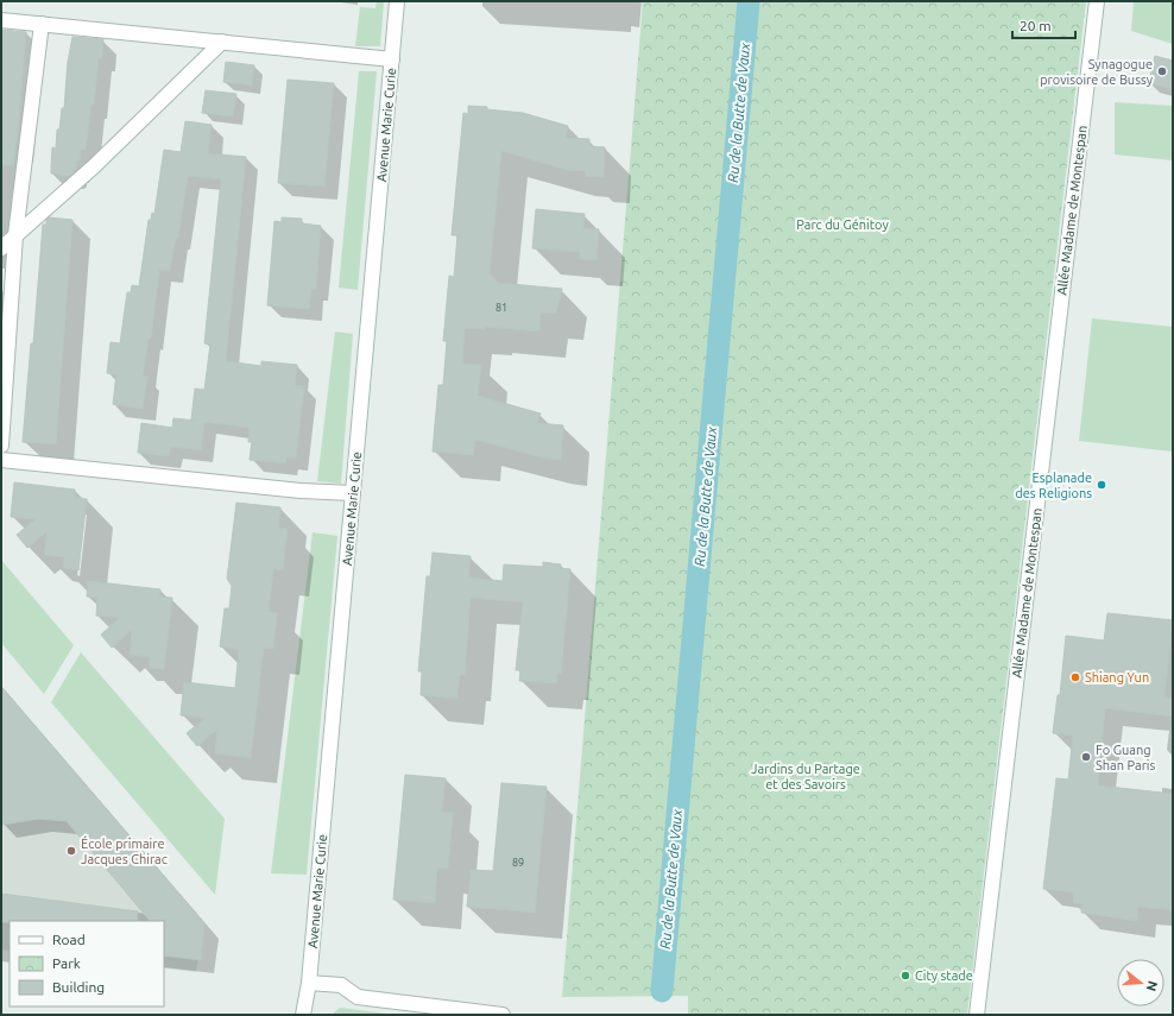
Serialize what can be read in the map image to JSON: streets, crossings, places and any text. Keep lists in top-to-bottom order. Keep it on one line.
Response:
{"streets":{"street":["Avenue Marie Curie","Allée Madame de Montespan"]},"water":["Ru de la Butte de Vaux"],"parks":["Parc du Génitoy","Jardins du Partage et des Savoirs"],"places":["Synagogue provisoire de Bussy","Esplanade des Religions","Shiang Yun","Fo Guang Shan Paris","École primaire Jacques Chirac","City stade"],"house_numbers":["81","89"],"legend":["Road","Park","Building"],"scale_bar":"20 m","north":"right"}
